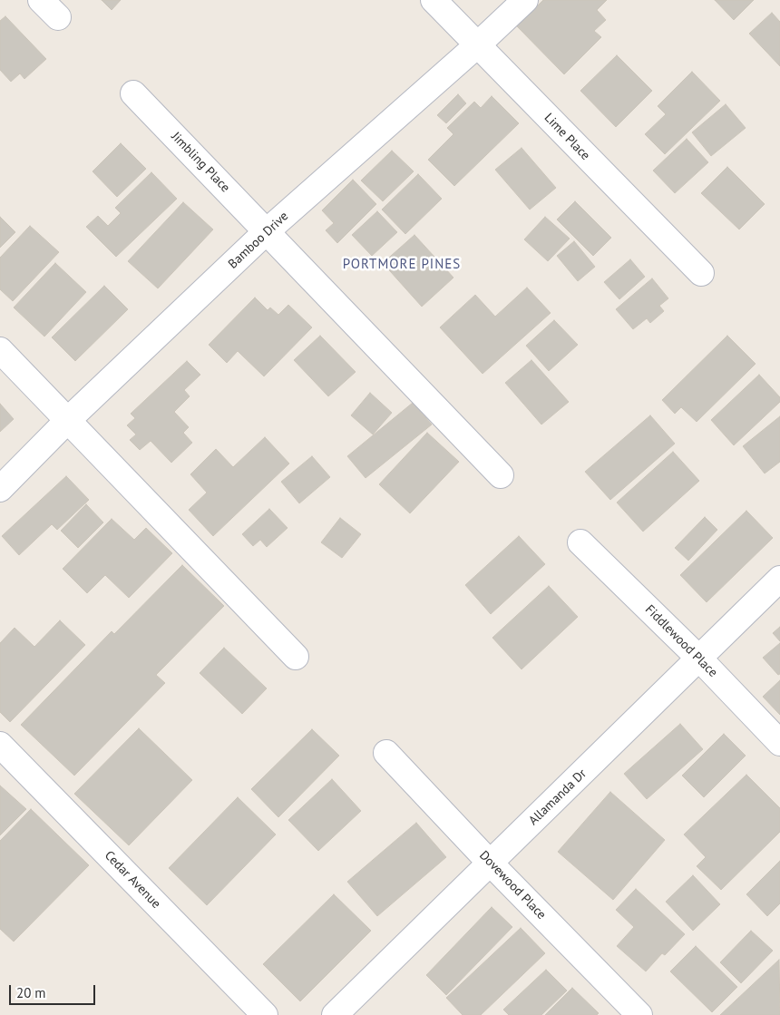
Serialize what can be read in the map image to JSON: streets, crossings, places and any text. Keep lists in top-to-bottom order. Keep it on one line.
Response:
{"streets":{"street":["Lime Place","Jimbling Place","Bamboo Drive","Fiddlewood Place","Allamanda Dr","Cedar Avenue","Dovewood Place"]},"crossings":[["Lime Place","Bamboo Drive"],["Jimbling Place","Bamboo Drive"],["Fiddlewood Place","Allamanda Dr"],["Allamanda Dr","Dovewood Place"]],"districts":["PORTMORE PINES"],"scale_bar":"20 m"}
